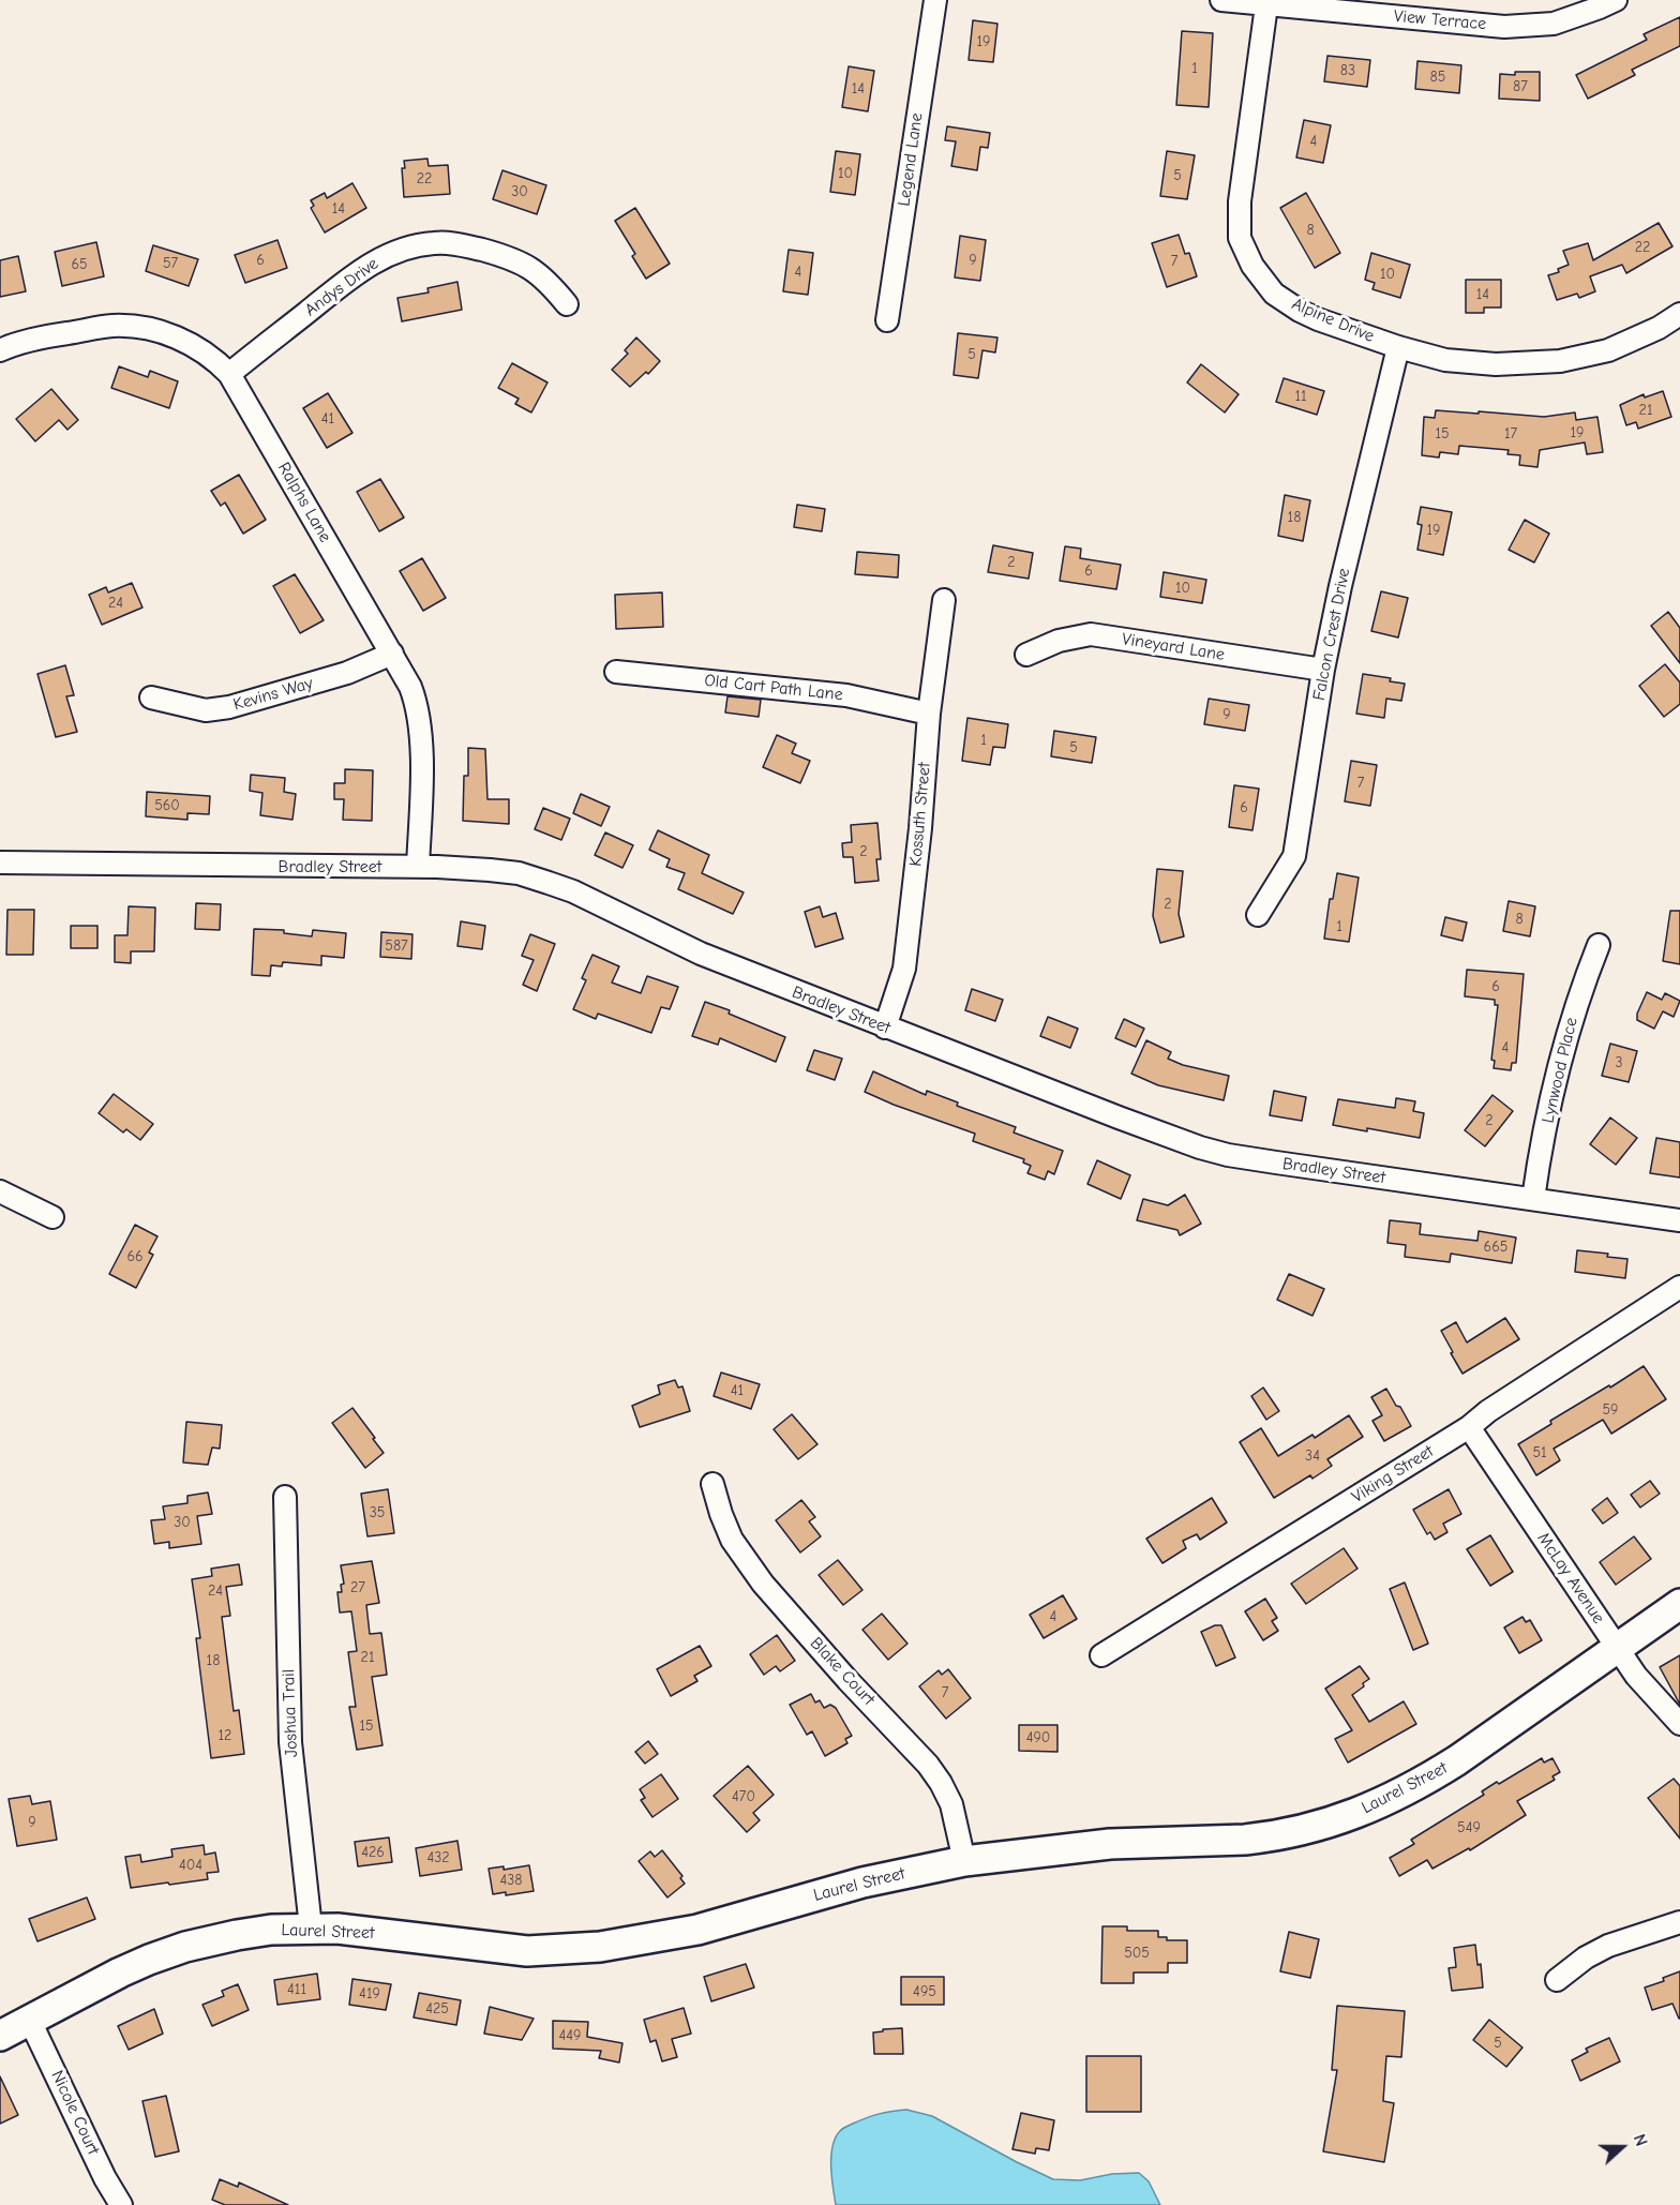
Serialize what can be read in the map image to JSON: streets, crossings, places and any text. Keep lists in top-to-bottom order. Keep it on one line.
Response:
{"streets":{"street":["View Terrace","Legend Lane","Andys Drive","Alpine Drive","Ralphs Lane","Falcon Crest Drive","Vineyard Lane","Old Cart Path Lane","Kevins Way","Kossuth Street","Bradley Street","Lynwood Place","Viking Street","McLay Avenue","Blake Court","Joshua Trail","Laurel Street","Nicole Court"]},"crossings":[["View Terrace","Alpine Drive"],["Andys Drive","Ralphs Lane"],["Alpine Drive","Falcon Crest Drive"],["Ralphs Lane","Kevins Way"],["Ralphs Lane","Bradley Street"],["Falcon Crest Drive","Vineyard Lane"],["Old Cart Path Lane","Kossuth Street"],["Kossuth Street","Bradley Street"],["Bradley Street","Lynwood Place"],["Viking Street","McLay Avenue"],["McLay Avenue","Laurel Street"],["Blake Court","Laurel Street"],["Joshua Trail","Laurel Street"],["Laurel Street","Nicole Court"]],"house_numbers":["19","1","83","85","87","14","4","10","5","22","30","14","8","22","6","9","7","57","65","4","10","14","5","11","21","41","19","15","17","18","19","2","6","10","24","9","1","5","7","560","6","2","2","8","1","587","6","4","3","2","665","66","41","59","51","34","35","30","27","24","4","21","18","7","15","12","490","470","9","549","426","432","404","438","505","411","495","419","425","449","5"],"north":"right"}
